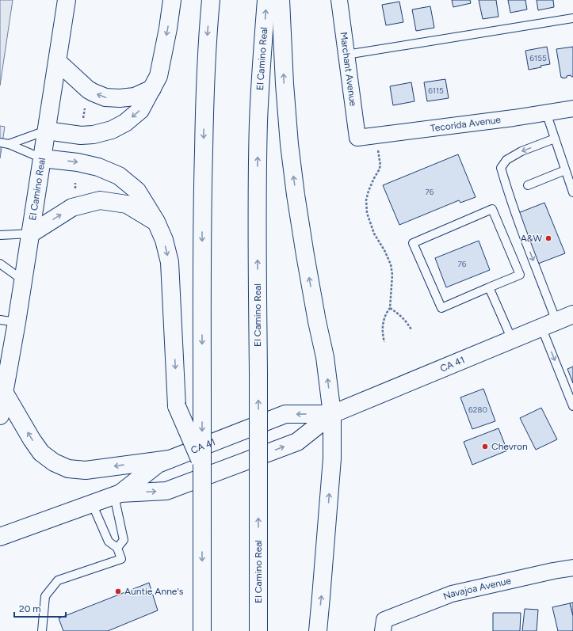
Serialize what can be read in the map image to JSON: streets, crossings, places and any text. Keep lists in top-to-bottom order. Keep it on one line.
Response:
{"streets":{"main road":["El Camino Real","CA 41"],"street":["Marchant Avenue","Tecorida Avenue","Navajoa Avenue"]},"crossings":[["Marchant Avenue","Tecorida Avenue"]],"places":["A&W","Chevron","Auntie Anne's"],"house_numbers":["6155","6115","76","76","6280"],"scale_bar":"20 m"}
